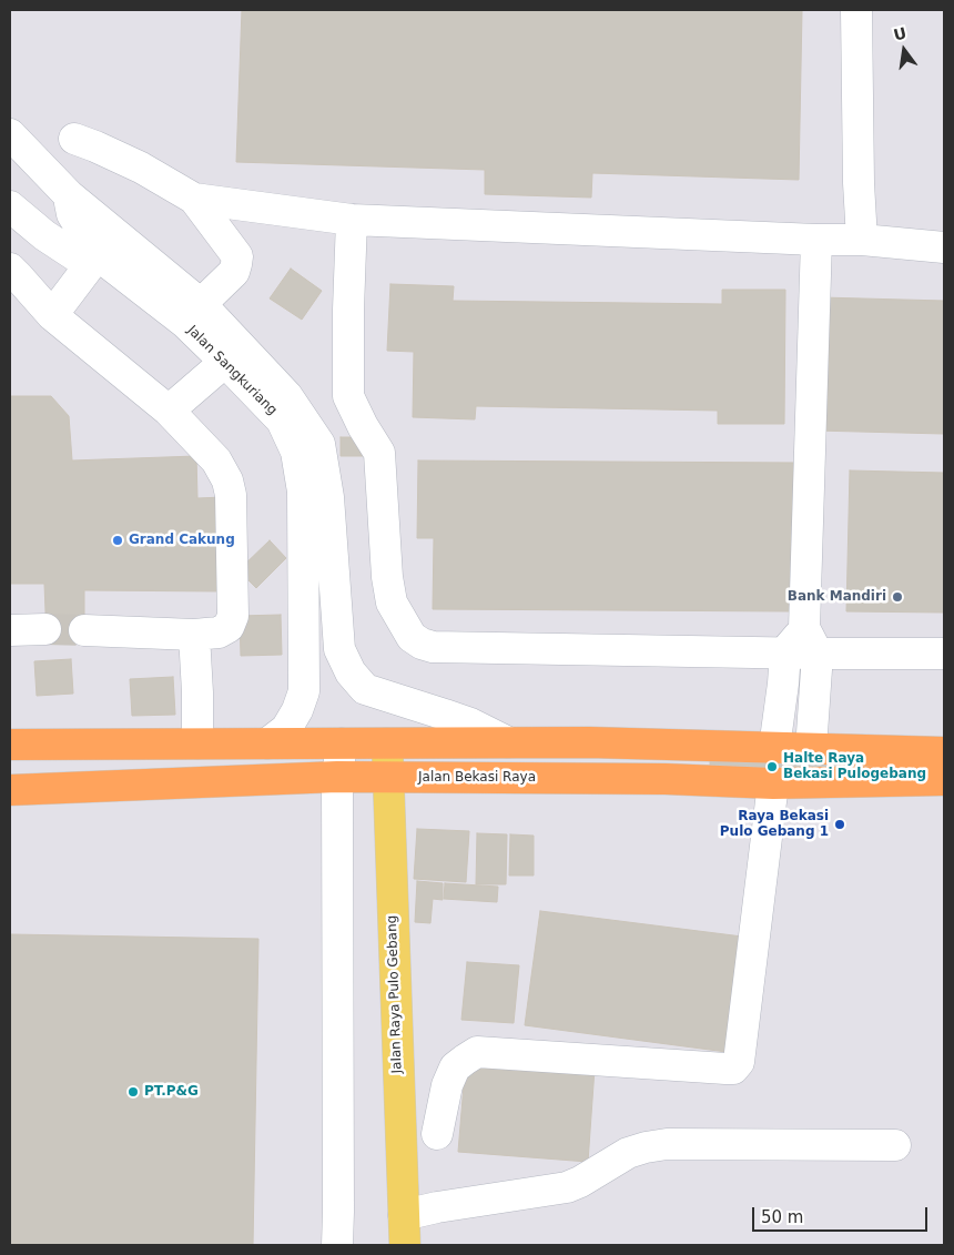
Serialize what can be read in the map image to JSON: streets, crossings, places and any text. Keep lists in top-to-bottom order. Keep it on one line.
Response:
{"streets":{"highway":["Jalan Bekasi Raya"],"main road":["Jalan Raya Pulo Gebang"],"street":["Jalan Sangkuriang"]},"crossings":[["Jalan Bekasi Raya","Jalan Raya Pulo Gebang"]],"places":["Grand Cakung","Bank Mandiri","Halte Raya Bekasi Pulogebang","Raya Bekasi Pulo Gebang 1","PT.P&G"],"scale_bar":"50 m","north":"top"}
